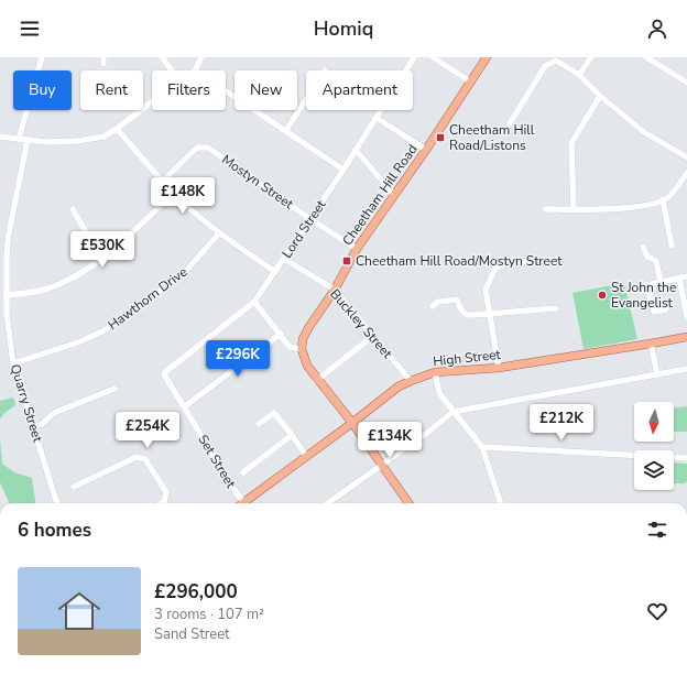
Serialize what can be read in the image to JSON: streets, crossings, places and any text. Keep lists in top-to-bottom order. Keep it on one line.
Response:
{"streets":{"main road":["Cheetham Hill Road","High Street"],"street":["Mostyn Street","Lord Street","Hawthorn Drive","Buckley Street","Quarry Street","Set Street"]},"crossings":[["Mostyn Street","Cheetham Hill Road"],["Mostyn Street","Lord Street"],["Cheetham Hill Road","Buckley Street"],["Lord Street","Buckley Street"],["Lord Street","Set Street"],["Hawthorn Drive","Quarry Street"],["Buckley Street","High Street"]],"places":{"transit":["Cheetham Hill Road/Listons","Cheetham Hill Road/Mostyn Street"],"other":["St John the Evangelist"]},"north":"bottom","page":{"header":"Homiq","chip":["Buy","Rent","Filters","New","Apartment"],"price":["£148K","£530K","£296K","£212K","£254K","£134K"],"heading":"6 homes","list":[{"name":"£296,000","note":"3 rooms · 107 m² · Sand Street"}]}}
